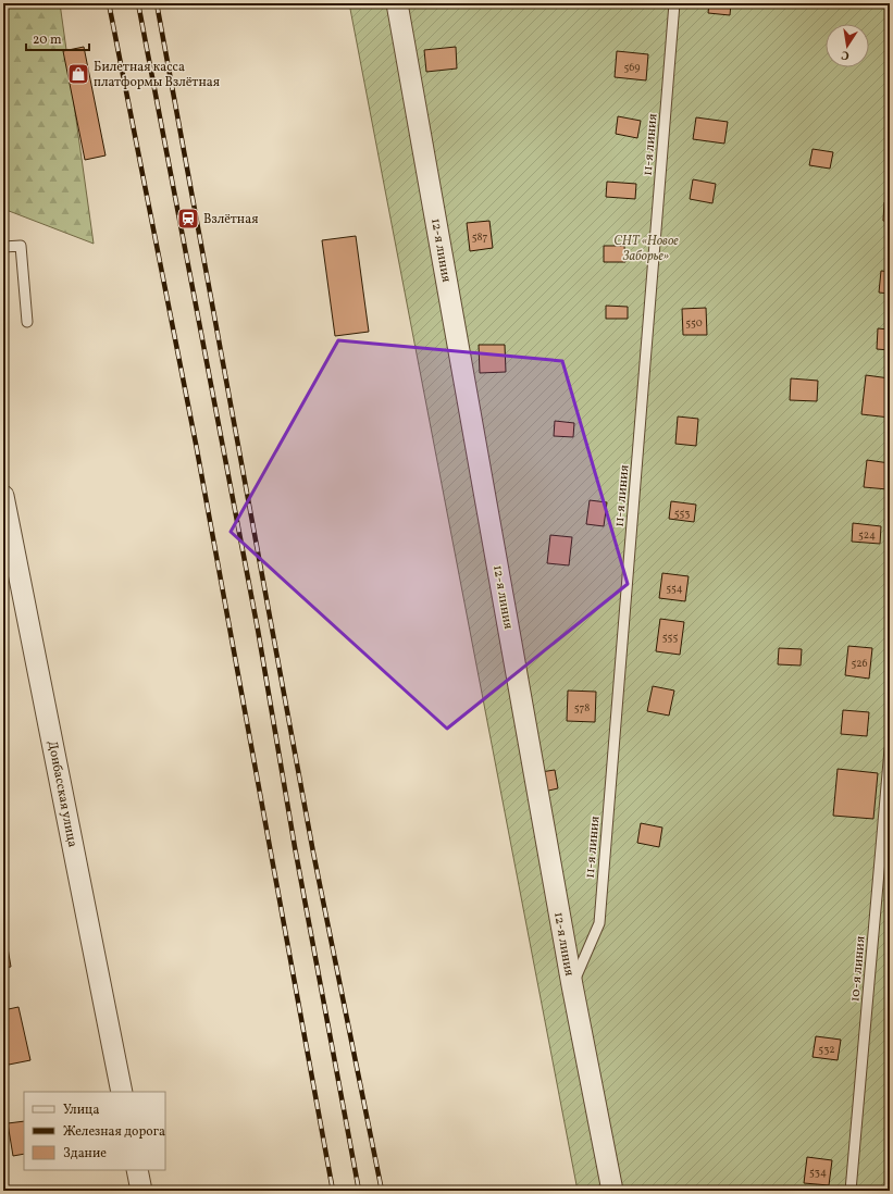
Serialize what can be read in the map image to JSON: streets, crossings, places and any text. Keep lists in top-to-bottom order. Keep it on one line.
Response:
{"streets":{"street":["12-я линия","Донбасская улица"],"lane":["11-я линия","10-я линия"]},"crossings":[["11-я линия","12-я линия"]],"parks":["СНТ «Новое Заборье»"],"places":{"shop":["Билетная касса платформы Взлётная"],"station":["Взлётная"]},"house_numbers":["569","587","550","553","524","554","555","526","578","532","534"],"legend":["Улица","Железная дорога","Здание"],"scale_bar":"20 m","north":"bottom"}
